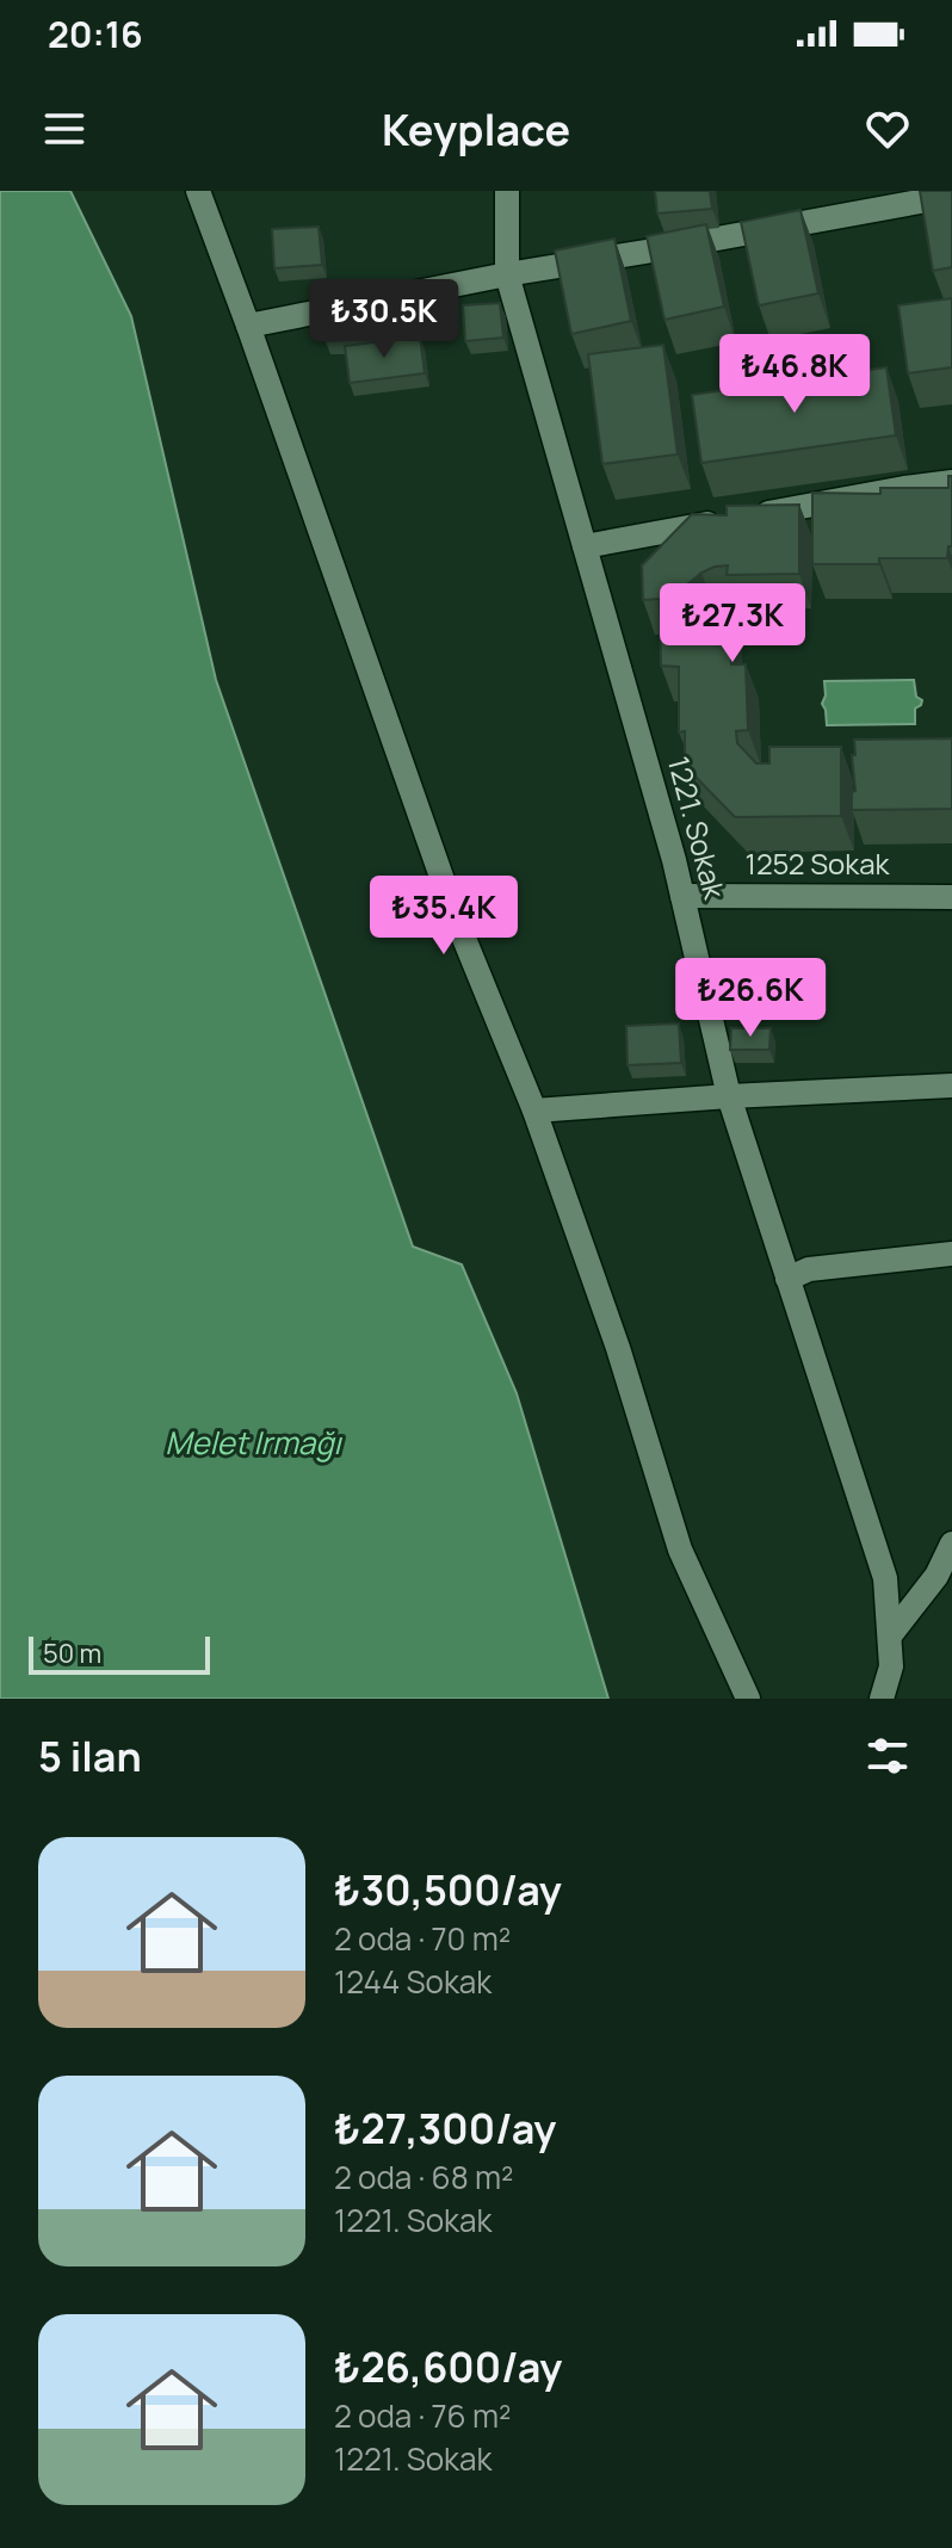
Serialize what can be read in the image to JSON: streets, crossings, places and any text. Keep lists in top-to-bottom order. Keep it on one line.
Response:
{"streets":{"street":["1221. Sokak","1252 Sokak"]},"crossings":[["1221. Sokak","1252 Sokak"]],"water":["Melet Irmağı"],"scale_bar":"50 m","page":{"status":"20:16","header":"Keyplace","price":["₺30.5K","₺46.8K","₺27.3K","₺35.4K","₺26.6K"],"scale":"50 m","heading":"5 ilan","list":[{"name":"₺30,500/ay","note":"2 oda · 70 m² · 1244 Sokak"},{"name":"₺27,300/ay","note":"2 oda · 68 m² · 1221. Sokak"},{"name":"₺26,600/ay","note":"2 oda · 76 m² · 1221. Sokak"}]}}
